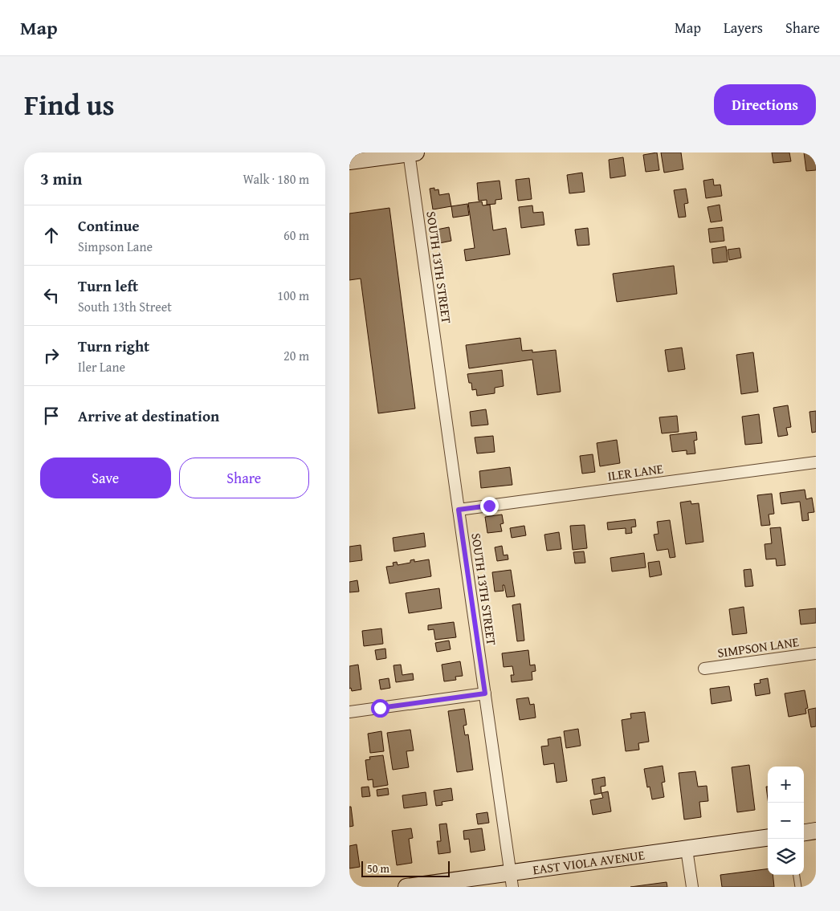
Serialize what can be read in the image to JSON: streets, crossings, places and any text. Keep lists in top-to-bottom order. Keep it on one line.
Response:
{"streets":{"street":["SOUTH 13TH STREET","ILER LANE","SIMPSON LANE","EAST VIOLA AVENUE"]},"crossings":[["SOUTH 13TH STREET","ILER LANE"],["SOUTH 13TH STREET","EAST VIOLA AVENUE"]],"scale_bar":"50 m","page":{"header":"Map","nav":["Map","Layers","Share"],"title":"Find us","buttons":["Directions",["Save","Share"]],"heading":["3 min","Walk · 180 m"],"list":[["Continue","Simpson Lane","60 m"],["Turn left","South 13th Street","100 m"],["Turn right","Iler Lane","20 m"],"Arrive at destination"],"map_buttons":["+","−"],"scale":"50 m"}}
